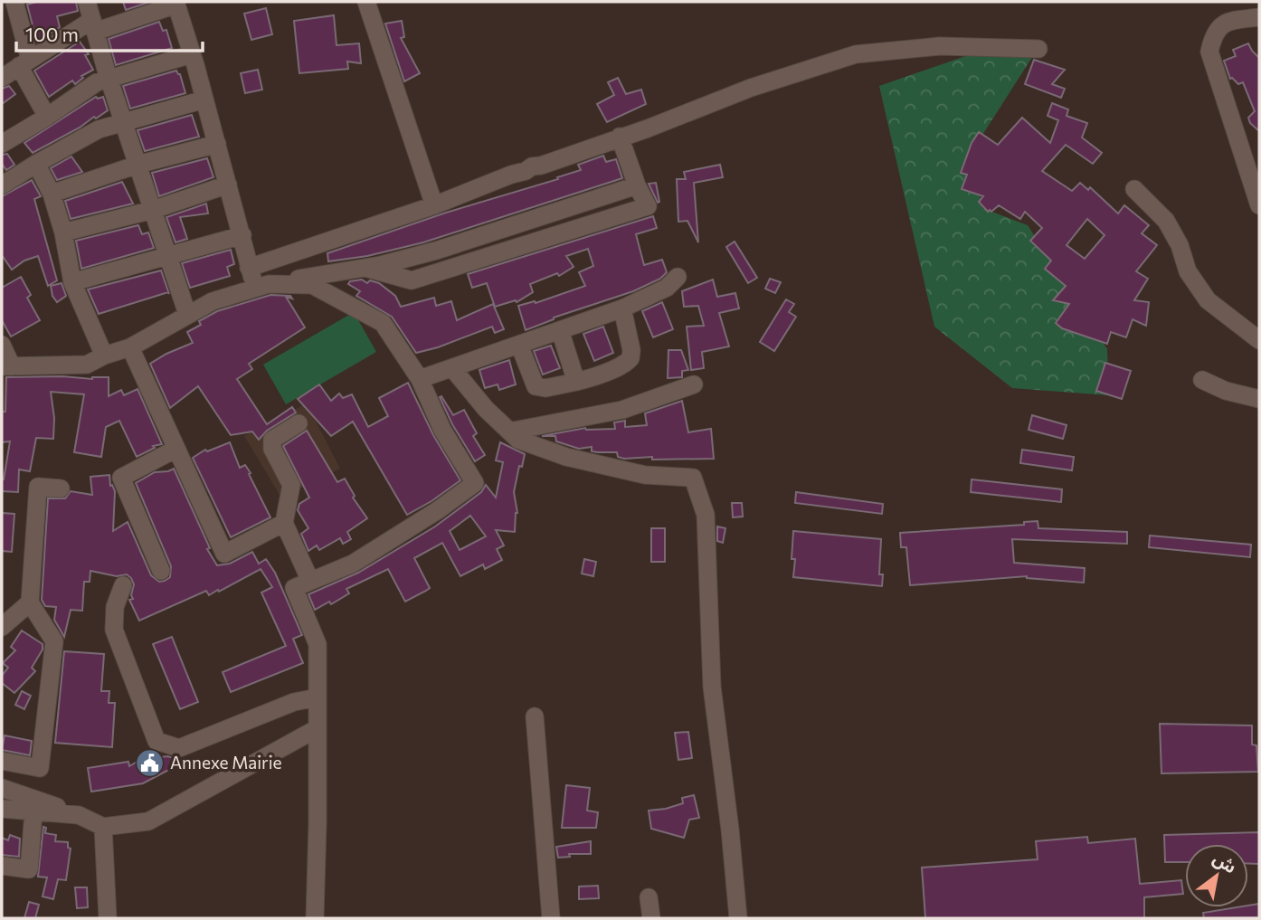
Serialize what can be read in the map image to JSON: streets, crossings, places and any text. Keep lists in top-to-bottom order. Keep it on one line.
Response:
{"places":{"public building":["Annexe Mairie"]},"scale_bar":"100 m","north":"top right"}
